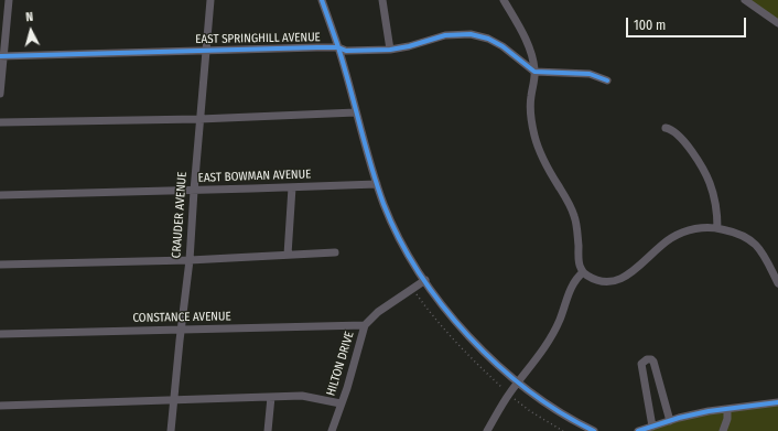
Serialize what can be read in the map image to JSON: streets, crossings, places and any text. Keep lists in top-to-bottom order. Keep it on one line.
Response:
{"streets":{"street":["EAST SPRINGHILL AVENUE","EAST BOWMAN AVENUE","CRAUDER AVENUE","CONSTANCE AVENUE","HILTON DRIVE"]},"crossings":[["EAST SPRINGHILL AVENUE","CRAUDER AVENUE"],["EAST BOWMAN AVENUE","CRAUDER AVENUE"],["CRAUDER AVENUE","CONSTANCE AVENUE"],["CONSTANCE AVENUE","HILTON DRIVE"]],"scale_bar":"100 m","north":"top"}
